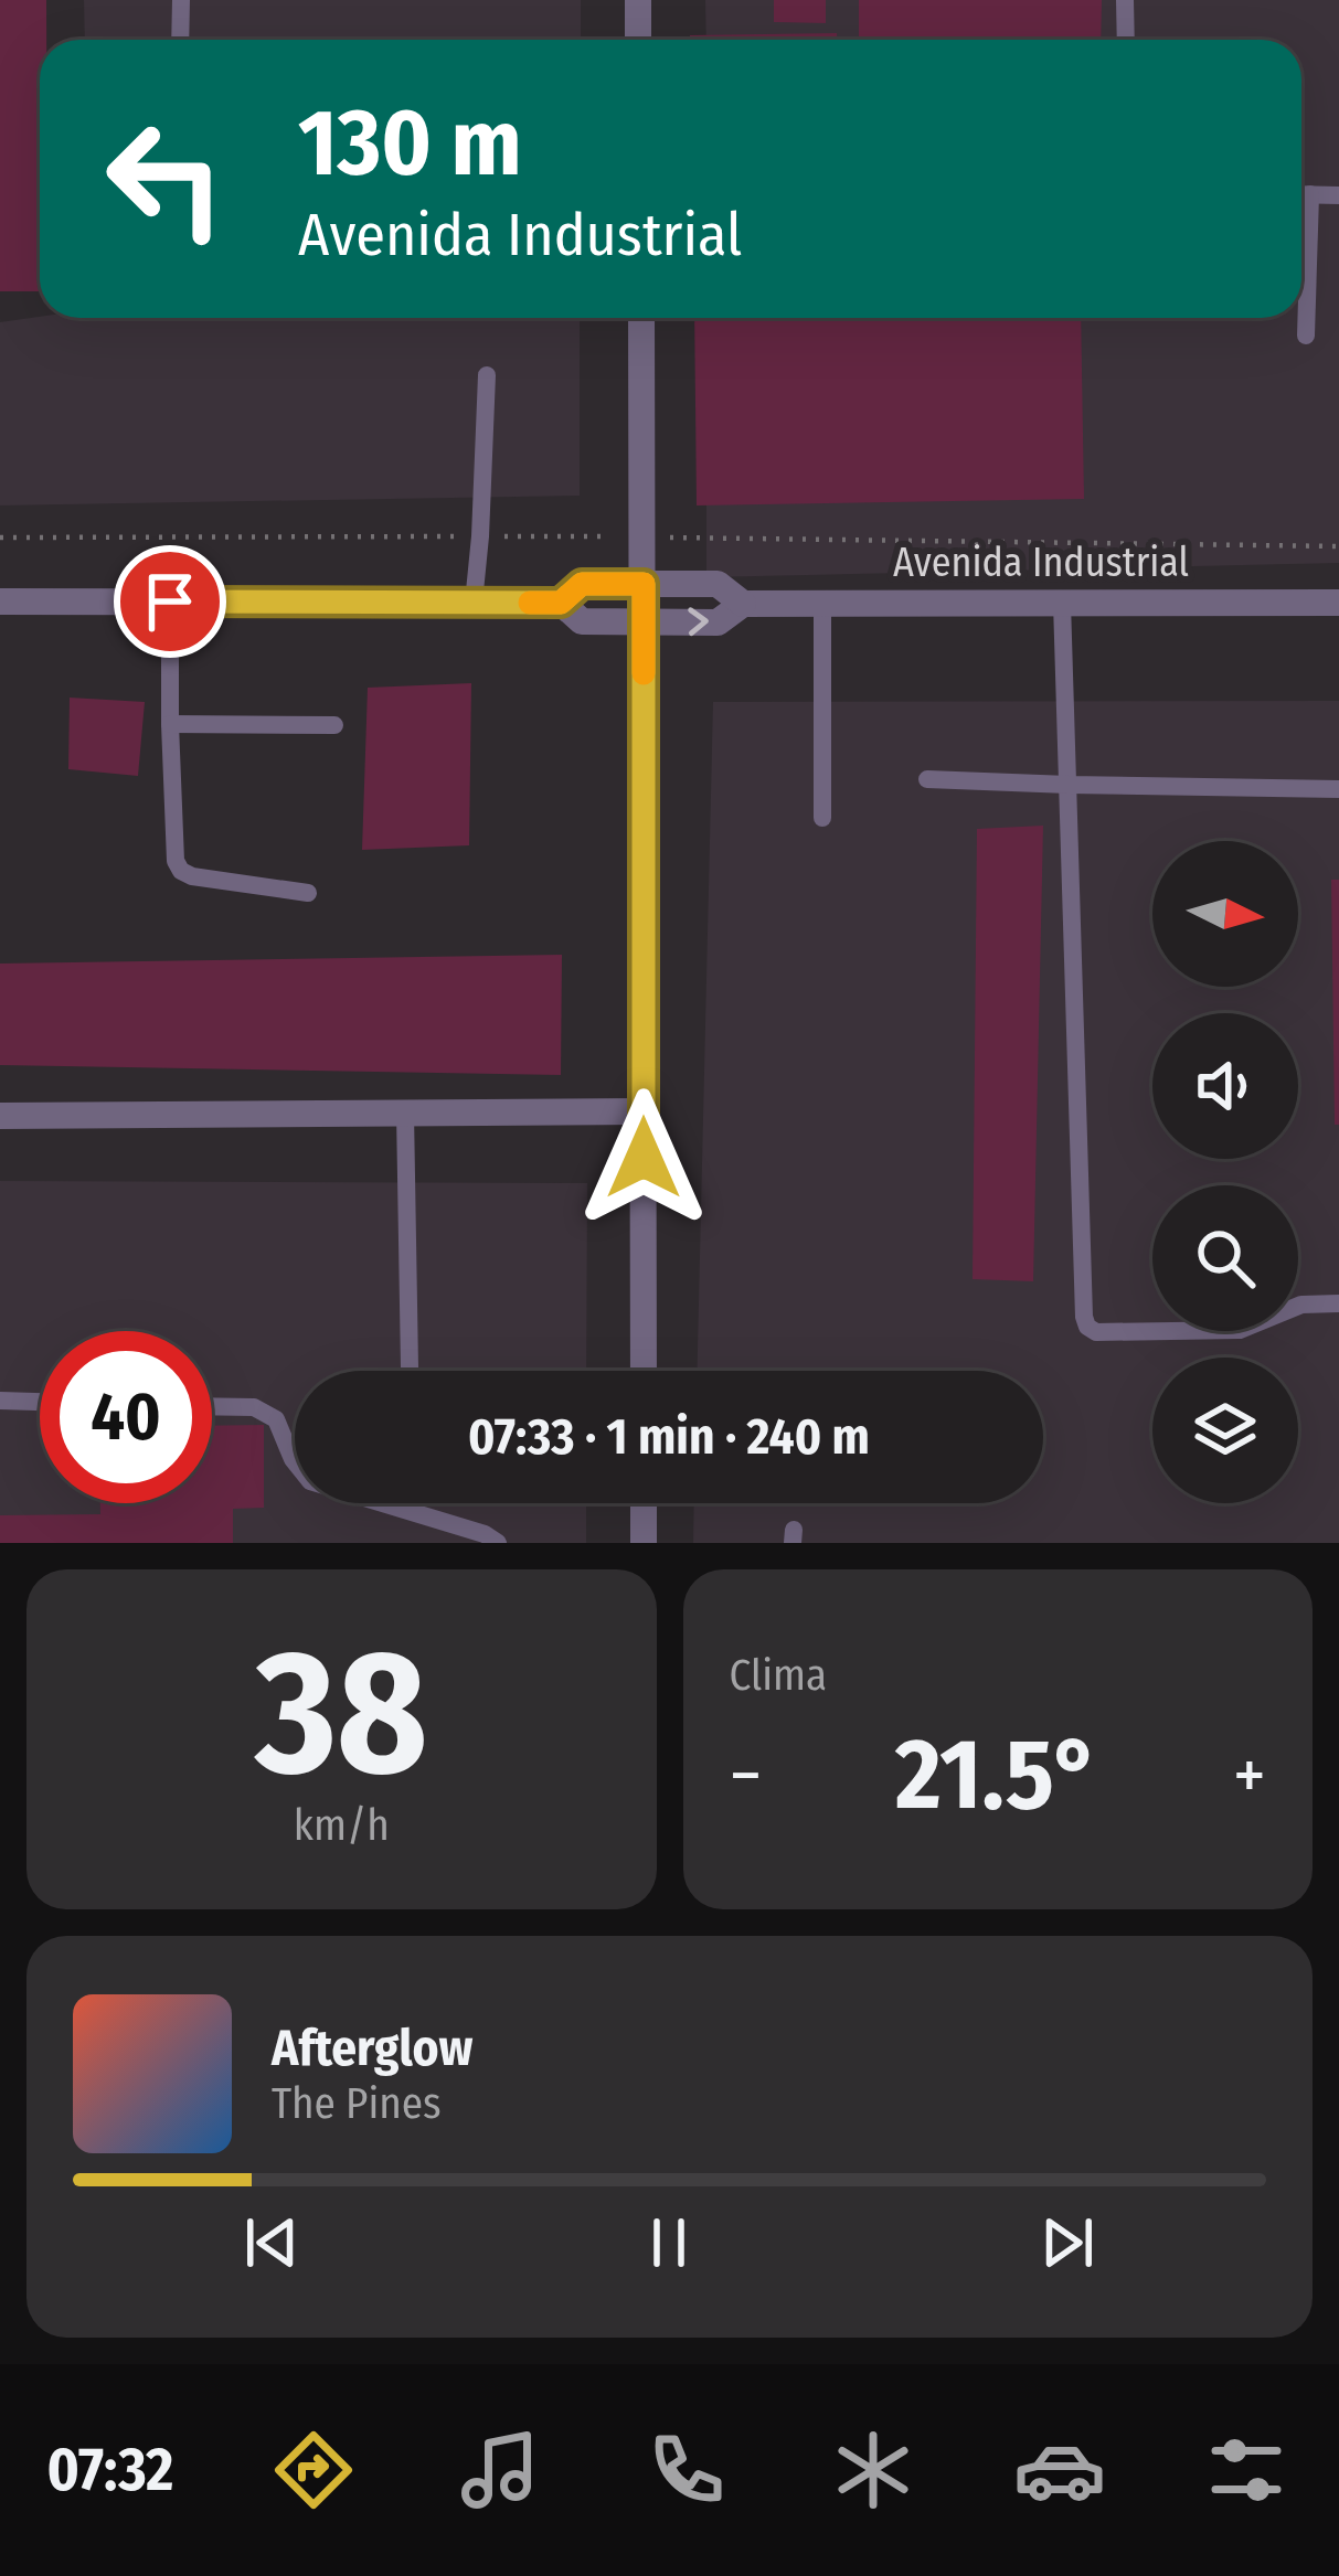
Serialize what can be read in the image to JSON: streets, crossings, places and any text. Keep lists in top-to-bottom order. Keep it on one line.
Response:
{"streets":{"street":["Avenida Industrial"]},"north":"right","page":{"turn":["130 m","Avenida Industrial"],"limit":"40","trip":"07:33 · 1 min · 240 m","tile":[["38","km/h"],"Clima"],"heat":["−","21.5°","+"],"song":["Afterglow","The Pines"],"tabs":"07:32"}}
